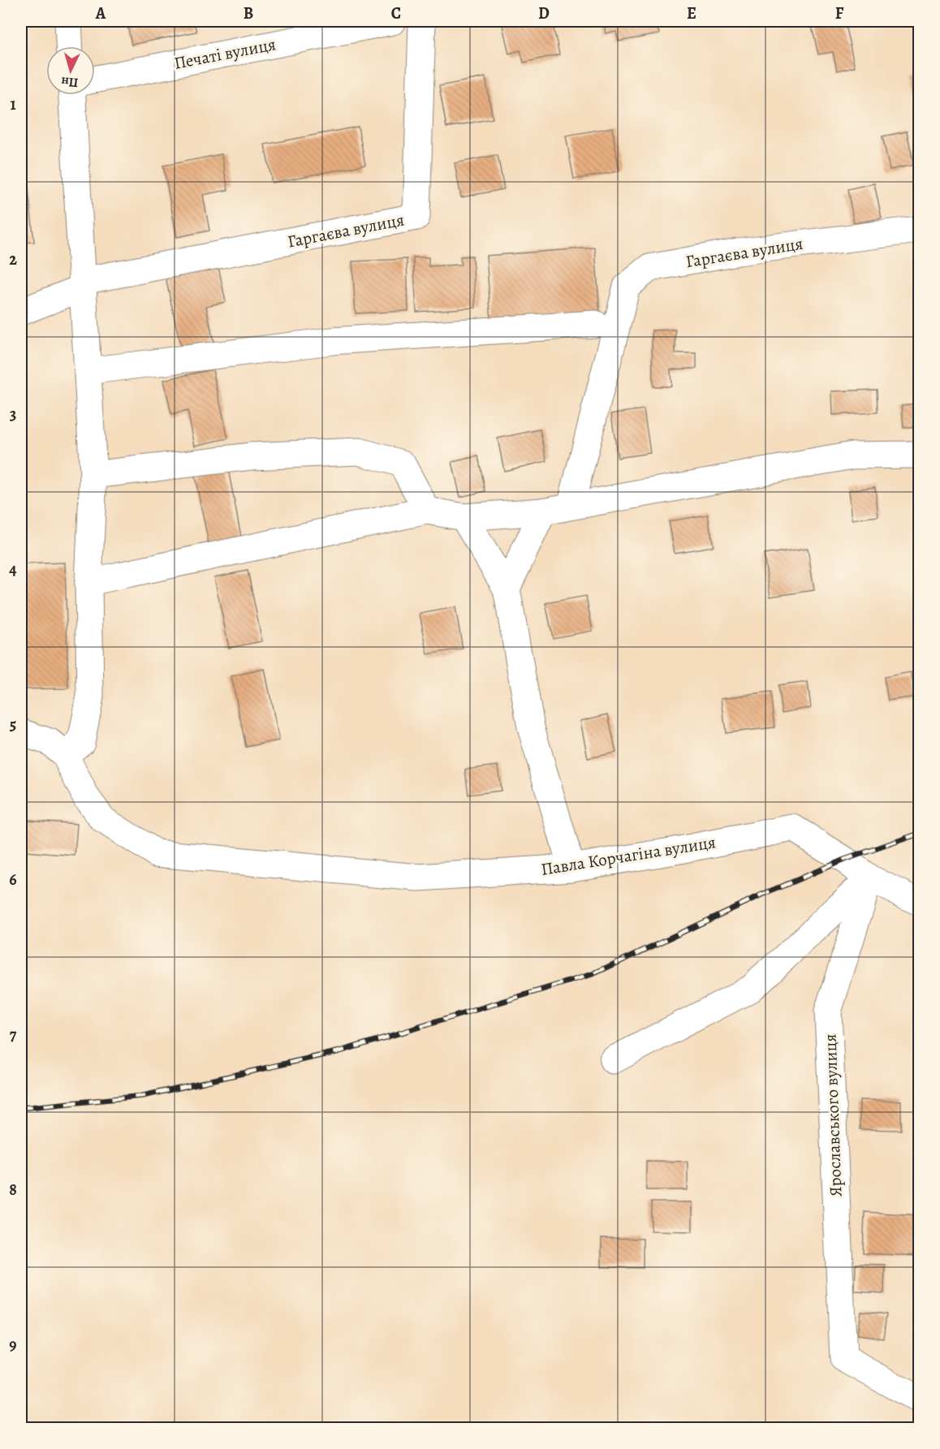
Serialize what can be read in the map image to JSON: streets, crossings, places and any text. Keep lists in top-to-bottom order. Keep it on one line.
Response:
{"streets":{"street":["Печаті вулиця","Гаргаєва вулиця","Павла Корчагіна вулиця","Ярославського вулиця"]},"crossings":[["Павла Корчагіна вулиця","Ярославського вулиця"]],"north":"bottom","grid":{"columns":["A","B","C","D","E","F"],"rows":["1","2","3","4","5","6","7","8","9"]}}
